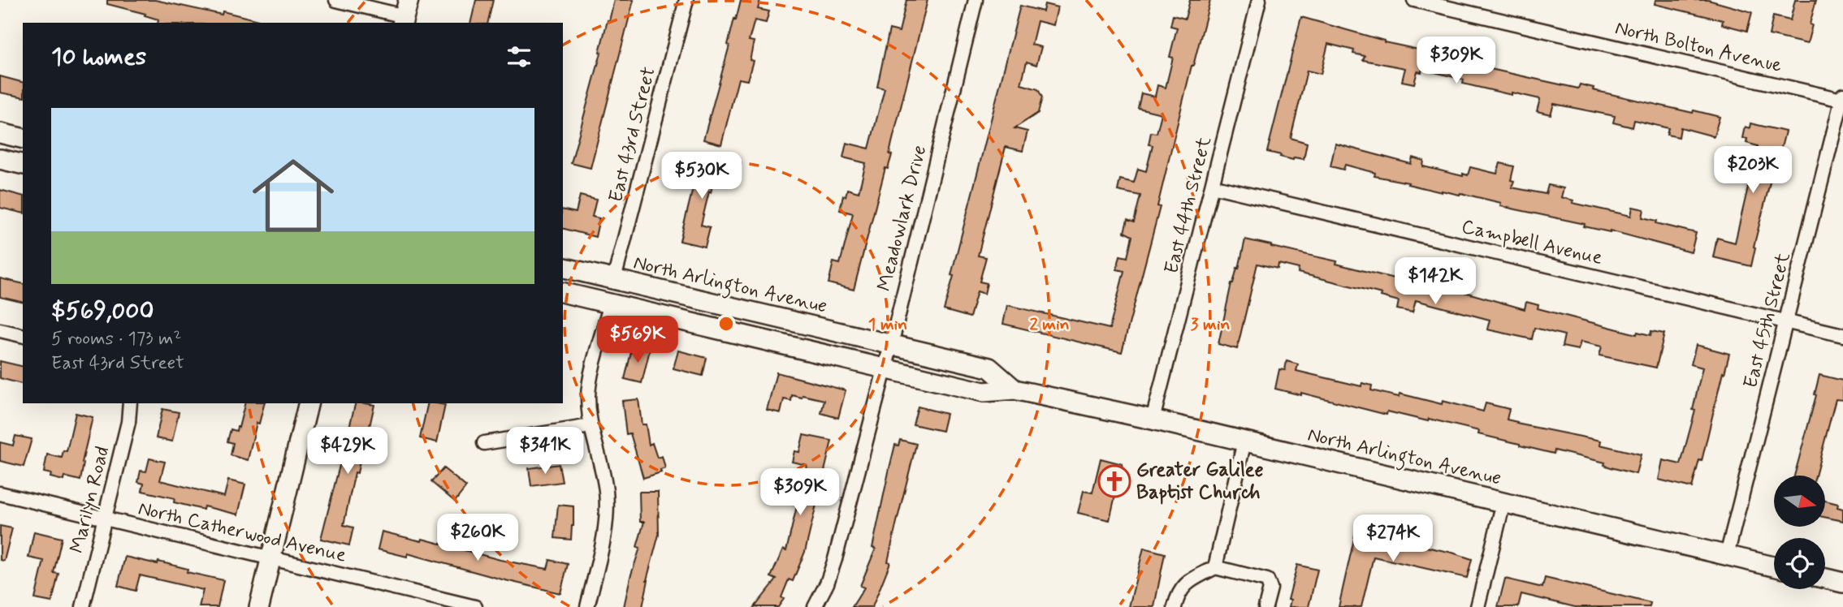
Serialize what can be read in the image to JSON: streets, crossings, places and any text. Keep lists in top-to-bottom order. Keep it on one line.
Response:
{"streets":{"main road":["North Arlington Avenue"],"street":["North Bolton Avenue","East 43rd Street","East 44th Street","Meadowlark Drive","Campbell Avenue","East 45th Street","Marilyn Road","North Catherwood Avenue"]},"crossings":[["North Bolton Avenue","East 45th Street"],["East 43rd Street","North Arlington Avenue"],["East 44th Street","Campbell Avenue"],["East 44th Street","North Arlington Avenue"],["Meadowlark Drive","North Arlington Avenue"],["Campbell Avenue","East 45th Street"],["North Arlington Avenue","East 45th Street"],["Marilyn Road","North Catherwood Avenue"]],"places":{"church":["Greater Galilee Baptist Church"]},"north":"right","page":{"heading":"10 homes","price":["$309K","$203K","$530K","$142K","$569K","$429K","$341K","$309K","$260K","$274K"],"list":[{"name":"$569,000","note":"5 rooms · 173 m² · East 43rd Street"}]},"rings":["1 min","2 min","3 min"]}
